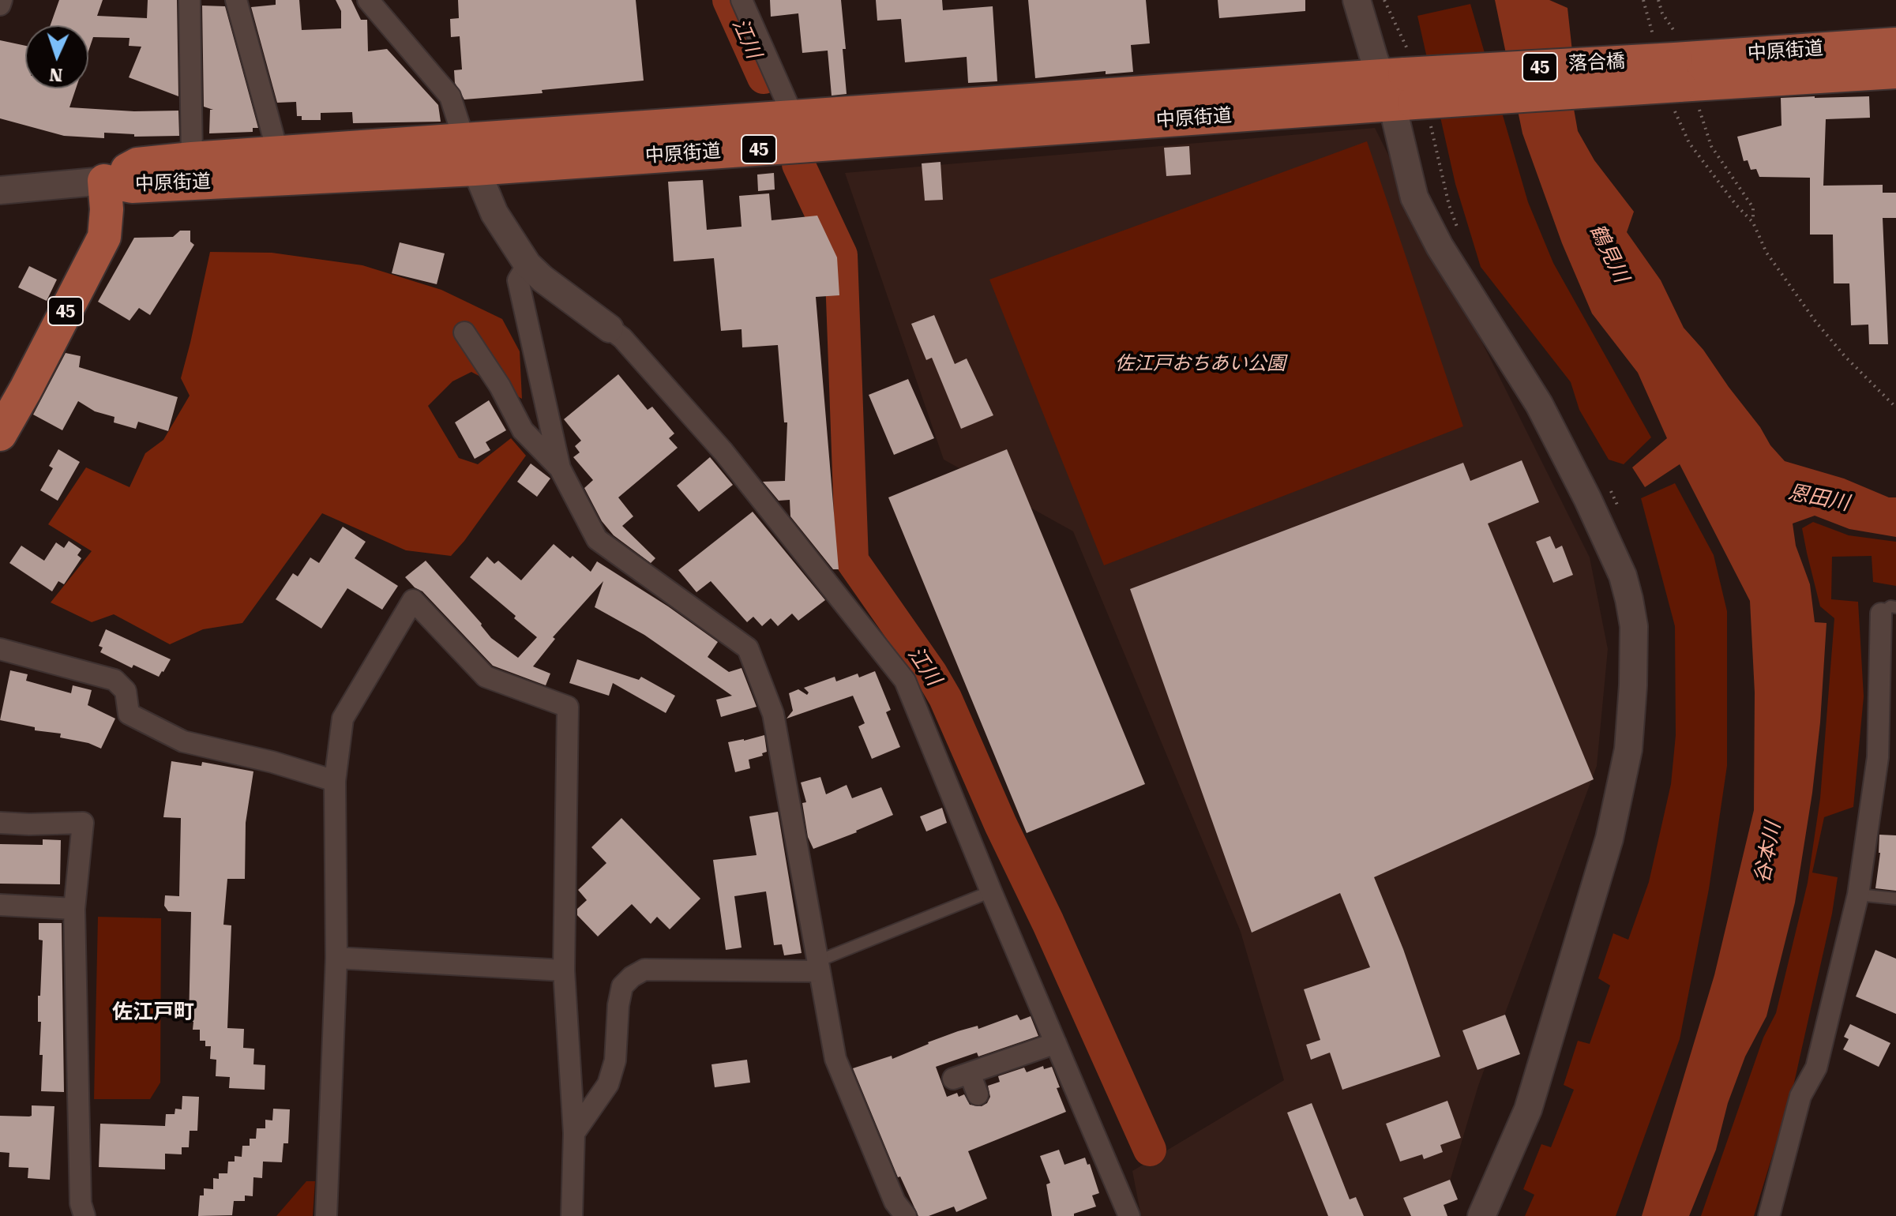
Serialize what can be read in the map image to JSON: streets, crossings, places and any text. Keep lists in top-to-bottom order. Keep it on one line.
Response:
{"streets":{"main road":["中原街道","落合橋","45"]},"crossings":[["中原街道","落合橋"],["中原街道","45"]],"districts":["佐江戸町"],"water":["江川","鶴見川","恩田川","谷本川"],"parks":["佐江戸おちあい公園"],"north":"bottom"}
